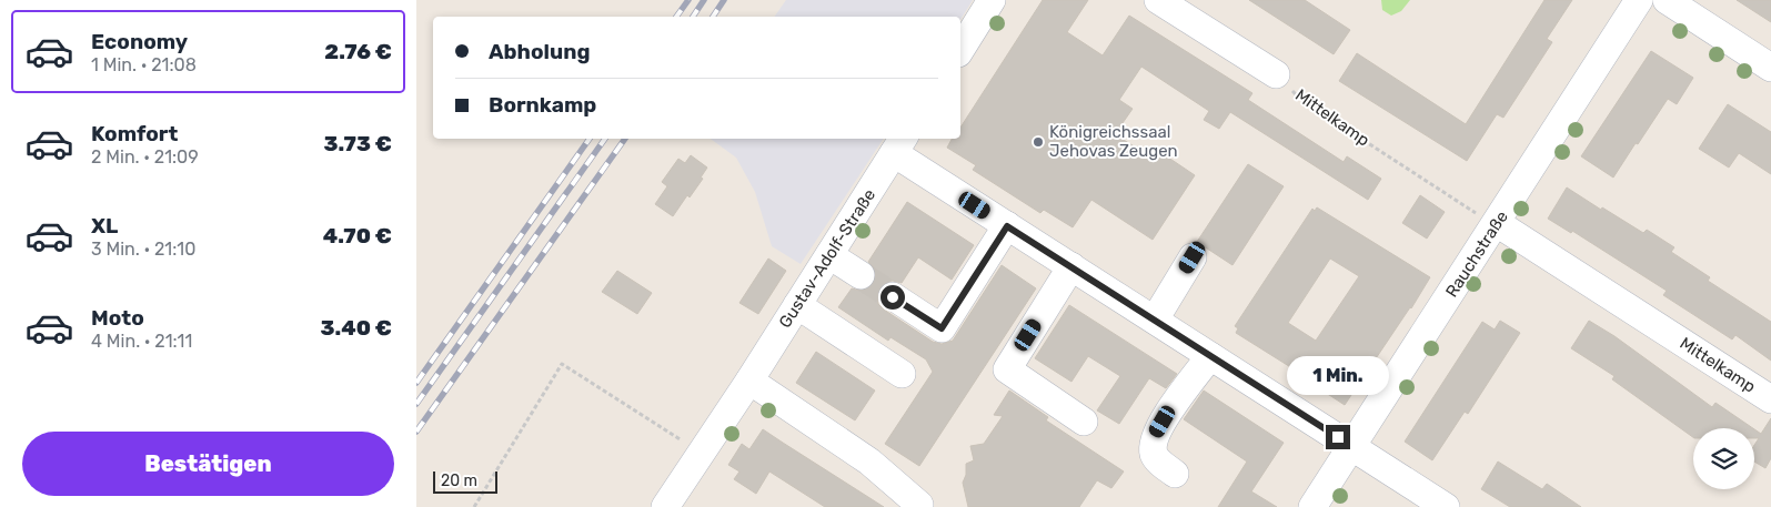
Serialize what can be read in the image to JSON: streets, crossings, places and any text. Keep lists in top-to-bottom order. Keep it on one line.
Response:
{"streets":{"street":["Mittelkamp","Rauchstraße","Gustav-Adolf-Straße"]},"crossings":[["Mittelkamp","Rauchstraße"]],"places":["Königreichssaal Jehovas Zeugen"],"scale_bar":"20 m","page":{"list":[{"name":"Economy","note":"1 Min. · 21:08","value":"2.76 €"},{"name":"Komfort","note":"2 Min. · 21:09","value":"3.73 €"},{"name":"XL","note":"3 Min. · 21:10","value":"4.70 €"},{"name":"Moto","note":"4 Min. · 21:11","value":"3.40 €"}],"banner":["Abholung","Bornkamp"],"bubble":"1 Min.","buttons":"Bestätigen","scale":"20 m"}}
